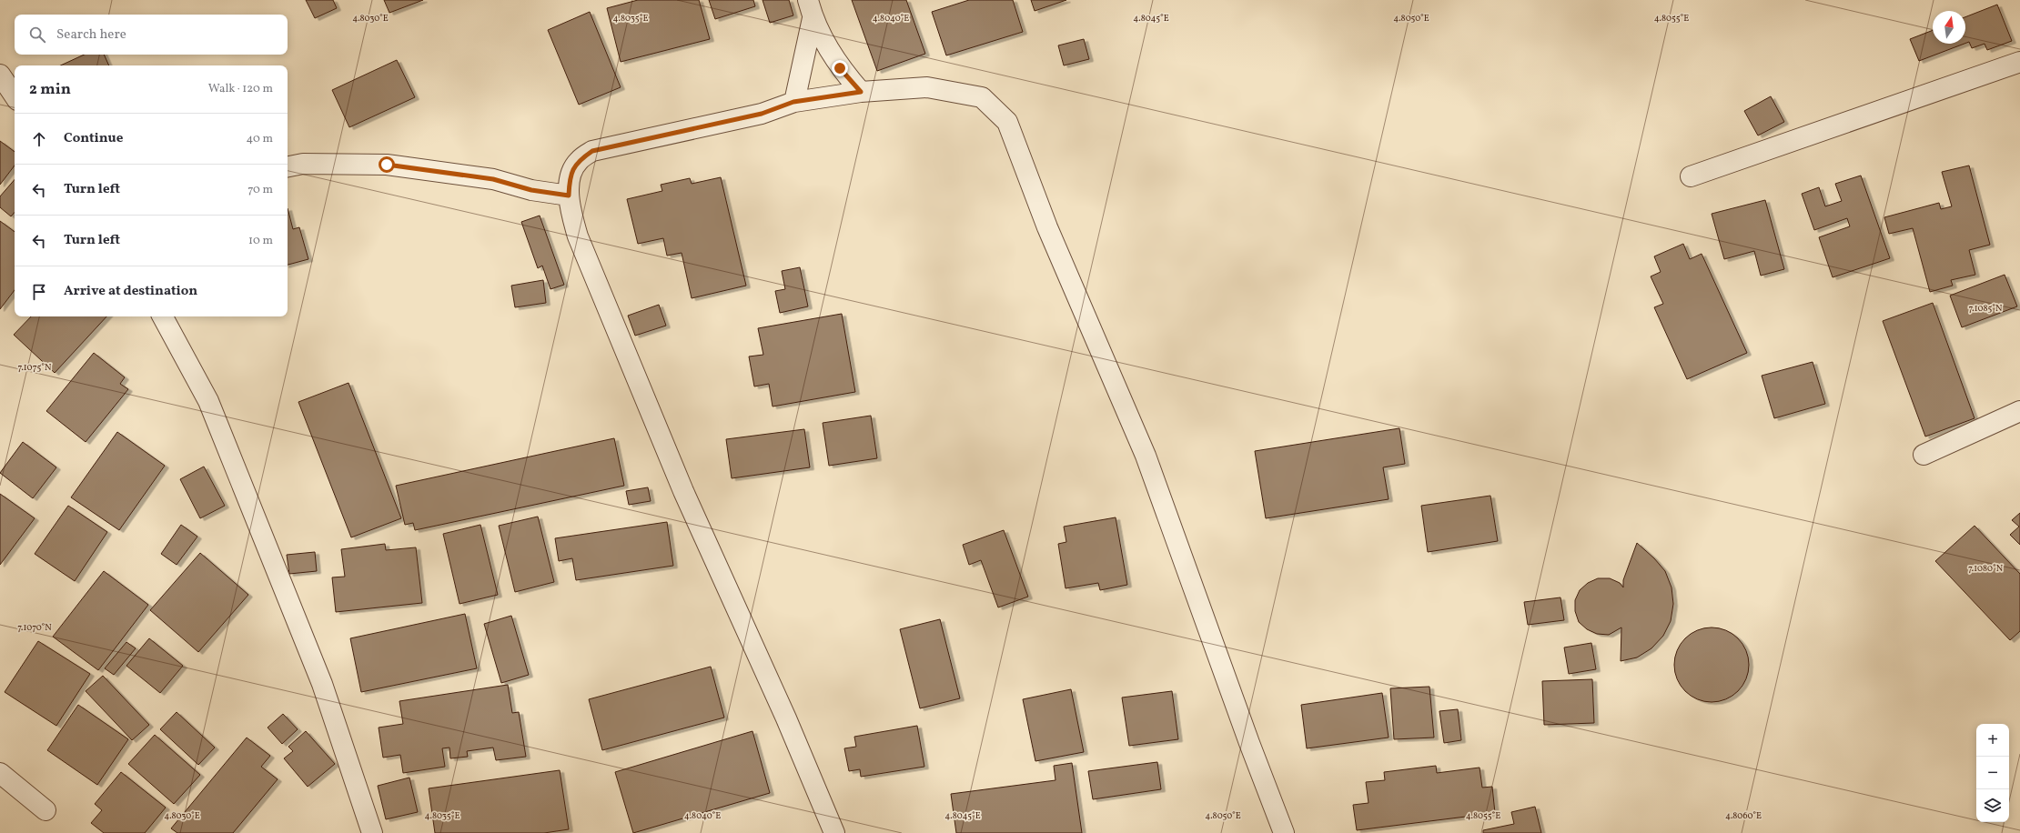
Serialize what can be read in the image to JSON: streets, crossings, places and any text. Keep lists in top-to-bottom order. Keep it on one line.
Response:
{"north":"top","page":{"search":"Search here","heading":["2 min","Walk · 120 m"],"list":[["Continue","40 m"],["Turn left","70 m"],["Turn left","10 m"],"Arrive at destination"],"map_buttons":["+","−"]},"coordinates":["4.8055°E","4.8030°E","4.8035°E","4.8040°E","4.8045°E","4.8050°E","7.1085°N","7.1075°N","7.1080°N","7.1070°N","4.8060°E"]}
